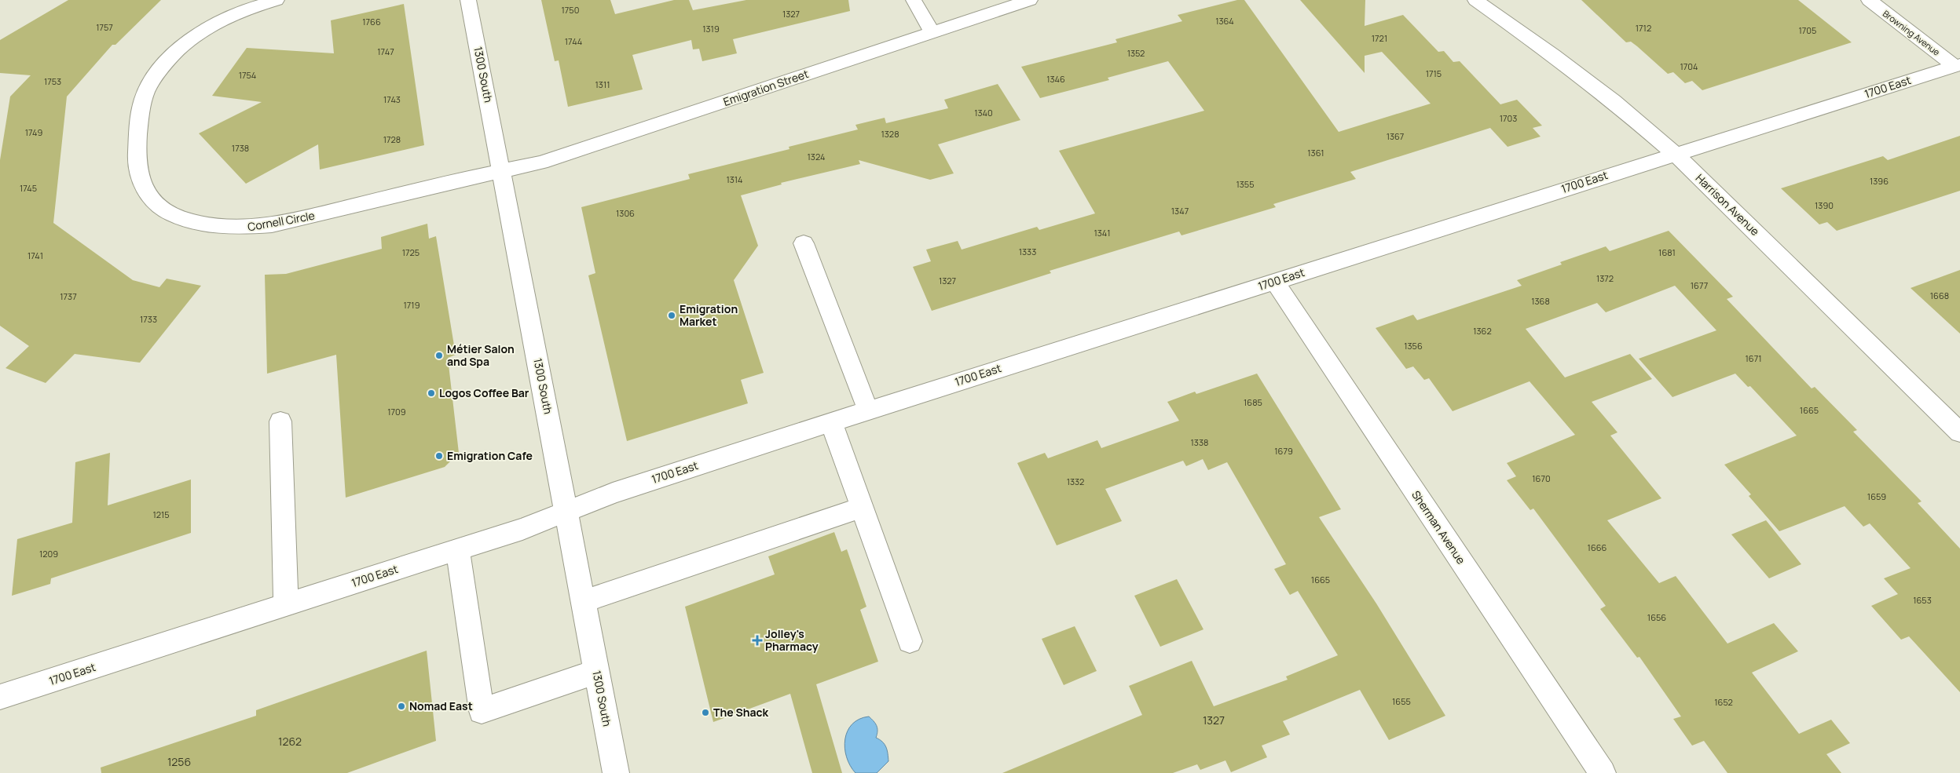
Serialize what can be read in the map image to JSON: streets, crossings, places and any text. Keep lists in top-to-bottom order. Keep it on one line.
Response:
{"streets":{"street":["Browning Avenue","1300 South","1700 East","Emigration Street","Harrison Avenue","Cornell Circle","Sherman Avenue"]},"crossings":[["Browning Avenue","1700 East"],["1300 South","1700 East"],["1300 South","Emigration Street"],["1300 South","Cornell Circle"],["1700 East","Harrison Avenue"],["1700 East","Sherman Avenue"],["Emigration Street","Cornell Circle"]],"places":{"other":["Emigration Market","Métier Salon and Spa","Logos Coffee Bar","Emigration Cafe","Nomad East","The Shack"],"health":["Jolley's Pharmacy"]},"house_numbers":["1750","1327","1364","1766","1757","1712","1319","1705","1721","1744","1747","1352","1704","1715","1754","1346","1753","1311","1743","1340","1703","1749","1328","1367","1728","1738","1361","1324","1314","1396","1355","1745","1390","1347","1306","1341","1333","1725","1681","1741","1372","1327","1677","1668","1737","1368","1719","1733","1362","1356","1671","1685","1665","1709","1338","1679","1670","1332","1659","1215","1666","1209","1665","1653","1656","1655","1652","1327","1262","1256"]}
